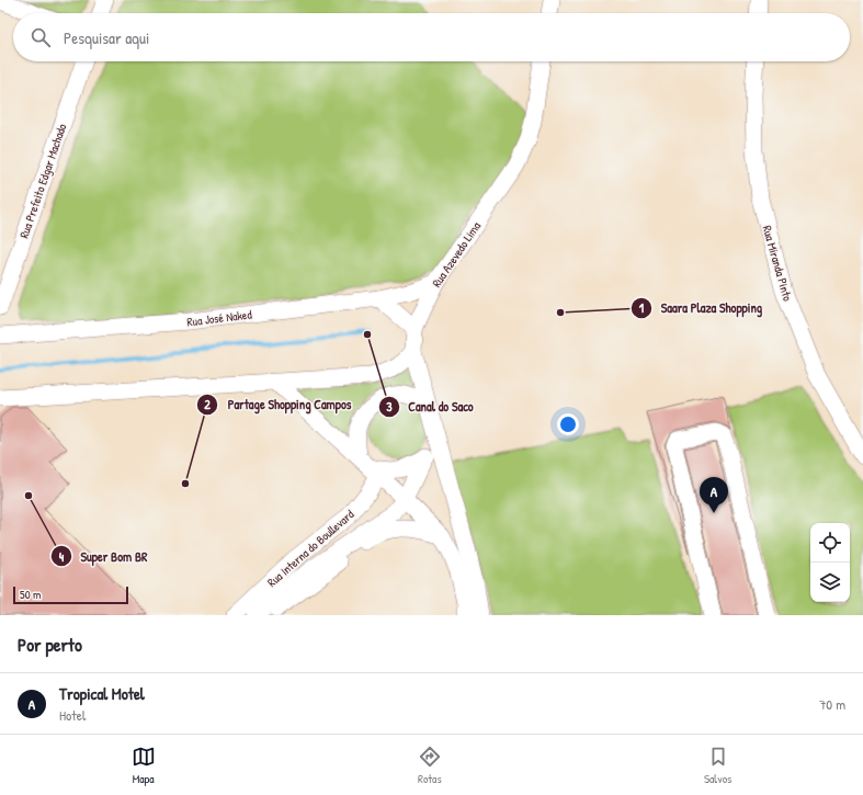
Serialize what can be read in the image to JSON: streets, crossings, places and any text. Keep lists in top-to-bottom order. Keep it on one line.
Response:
{"streets":{"street":["Rua Prefeito Edgar Machado","Rua Azevedo Lima","Rua Miranda Pinto","Rua José Naked","Rua Interna do Boullevard"]},"crossings":[["Rua Azevedo Lima","Rua José Naked"],["Rua Azevedo Lima","Rua Interna do Boullevard"]],"places":["Saara Plaza Shopping","Canal do Saco","Partage Shopping Campos","Super Bom BR"],"scale_bar":"50 m","page":{"search":"Pesquisar aqui","pins":"A","scale":"50 m","heading":"Por perto","list":[{"mark":"A","name":"Tropical Motel","note":"Hotel","value":"70 m"}],"nav":["Mapa","Rotas","Salvos"]}}
